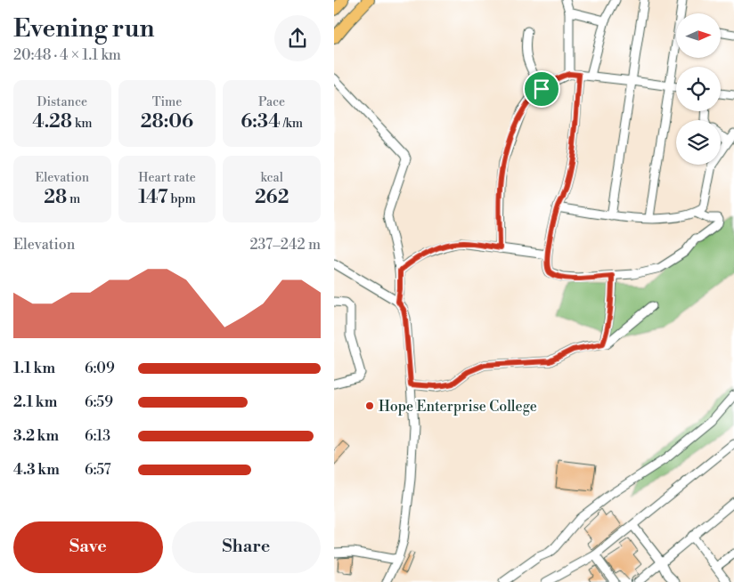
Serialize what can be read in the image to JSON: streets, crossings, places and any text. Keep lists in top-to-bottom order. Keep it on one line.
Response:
{"places":["Hope Enterprise College"],"north":"right","page":{"heading":["Evening run","20:48 · 4 × 1.1 km"],"stats":[["Distance","4.28 km"],["Time","28:06"],["Pace","6:34 /km"],["Elevation","28 m"],["Heart rate","147 bpm"],["kcal","262"]],"chart":["Elevation","237–242 m"],"list":[{"name":"1.1 km","note":"6:09"},{"name":"2.1 km","note":"6:59"},{"name":"3.2 km","note":"6:13"},{"name":"4.3 km","note":"6:57"}],"buttons":["Save","Share"]}}
